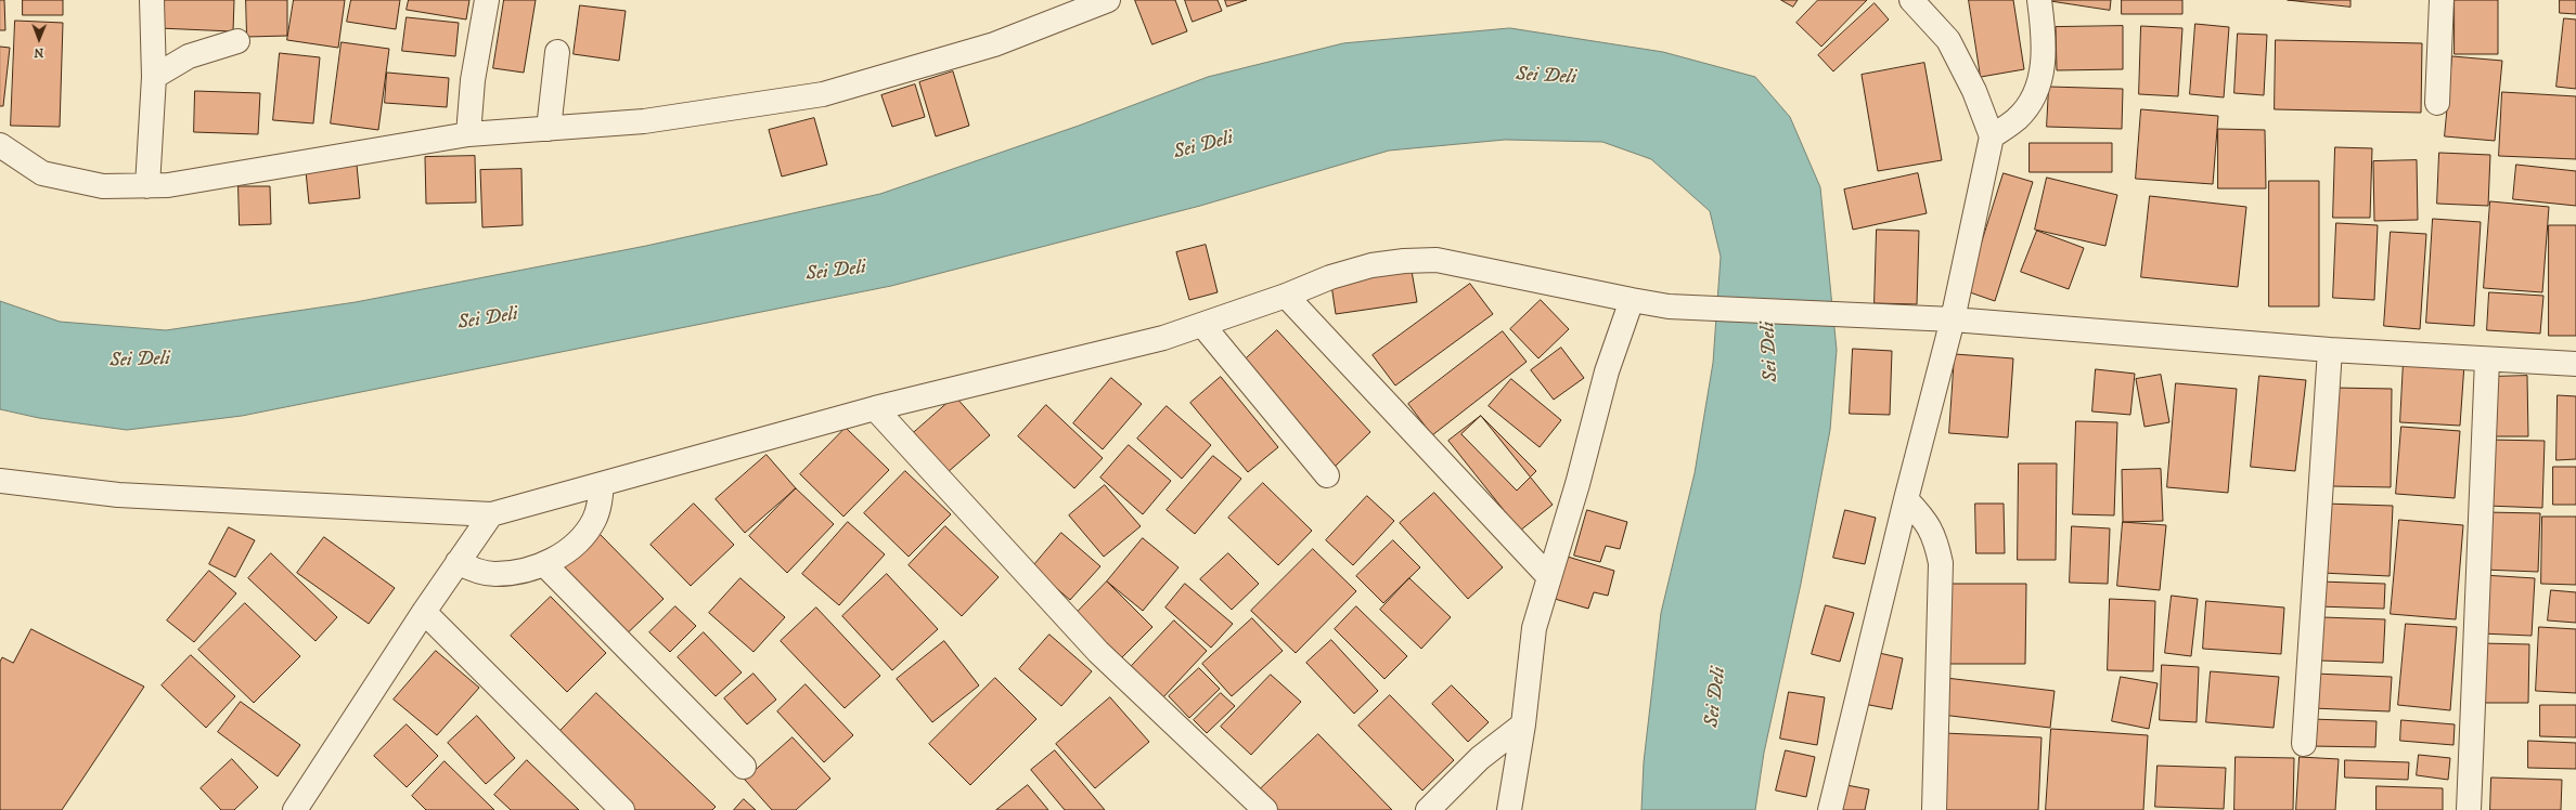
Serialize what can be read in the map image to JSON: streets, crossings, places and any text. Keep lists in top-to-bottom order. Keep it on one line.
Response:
{"water":["Sei Deli"],"north":"bottom"}
